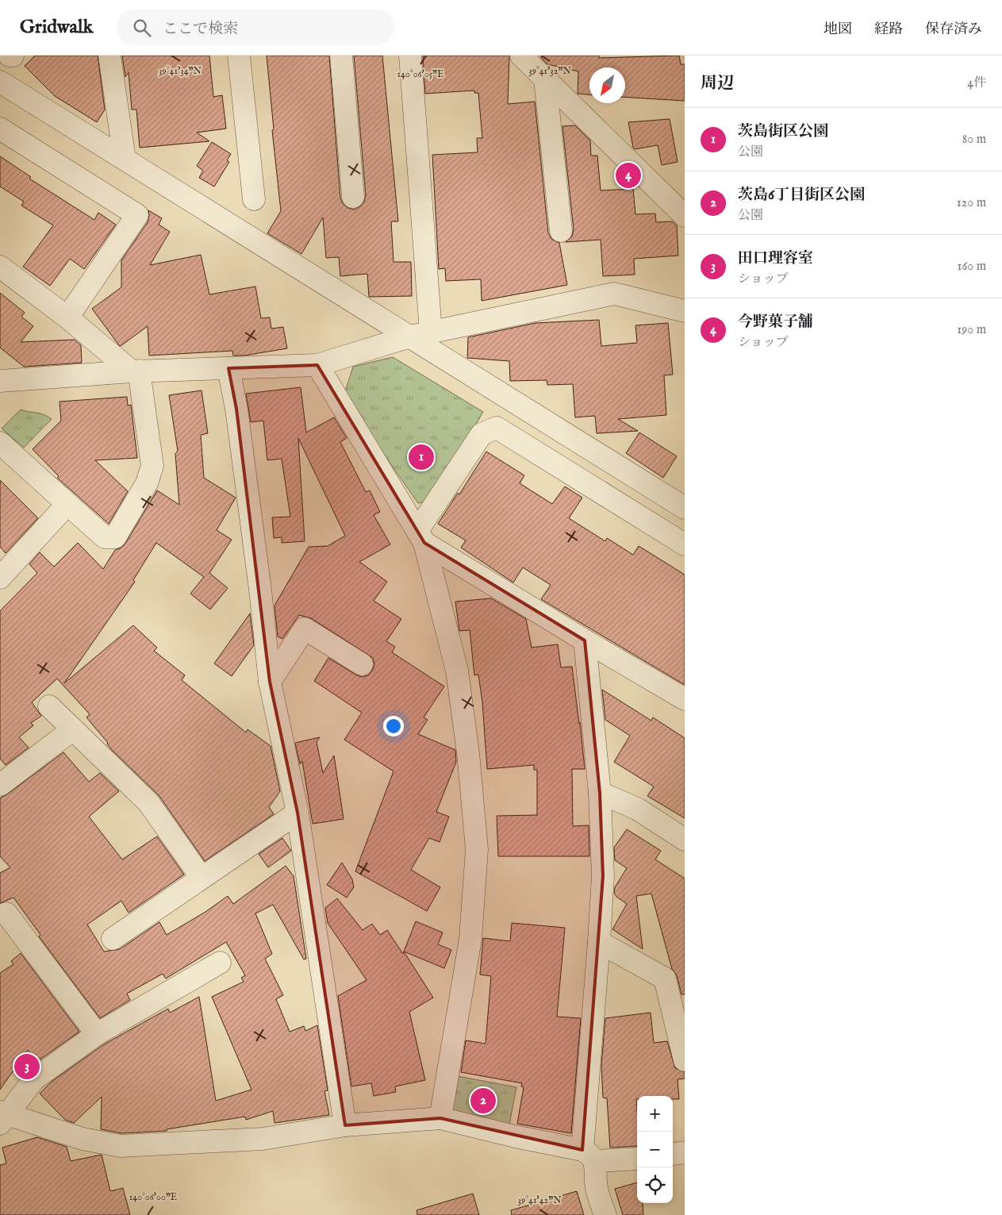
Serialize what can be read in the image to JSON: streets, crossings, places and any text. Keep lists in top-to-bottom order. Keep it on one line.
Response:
{"north":"bottom left","page":{"header":"Gridwalk","search":"ここで検索","nav":["地図","経路","保存済み"],"heading":["周辺","4件"],"list":[{"mark":"1","name":"茨島街区公園","note":"公園","value":"80 m"},{"mark":"2","name":"茨島6丁目街区公園","note":"公園","value":"120 m"},{"mark":"3","name":"田口理容室","note":"ショップ","value":"160 m"},{"mark":"4","name":"今野菓子舗","note":"ショップ","value":"190 m"}],"pins":["4","1","3","2"],"map_buttons":["+","−"]},"coordinates":["39°41'34\"N","39°41'32\"N","140°06'05\"E","140°06'00\"E","39°41'42\"N"]}
